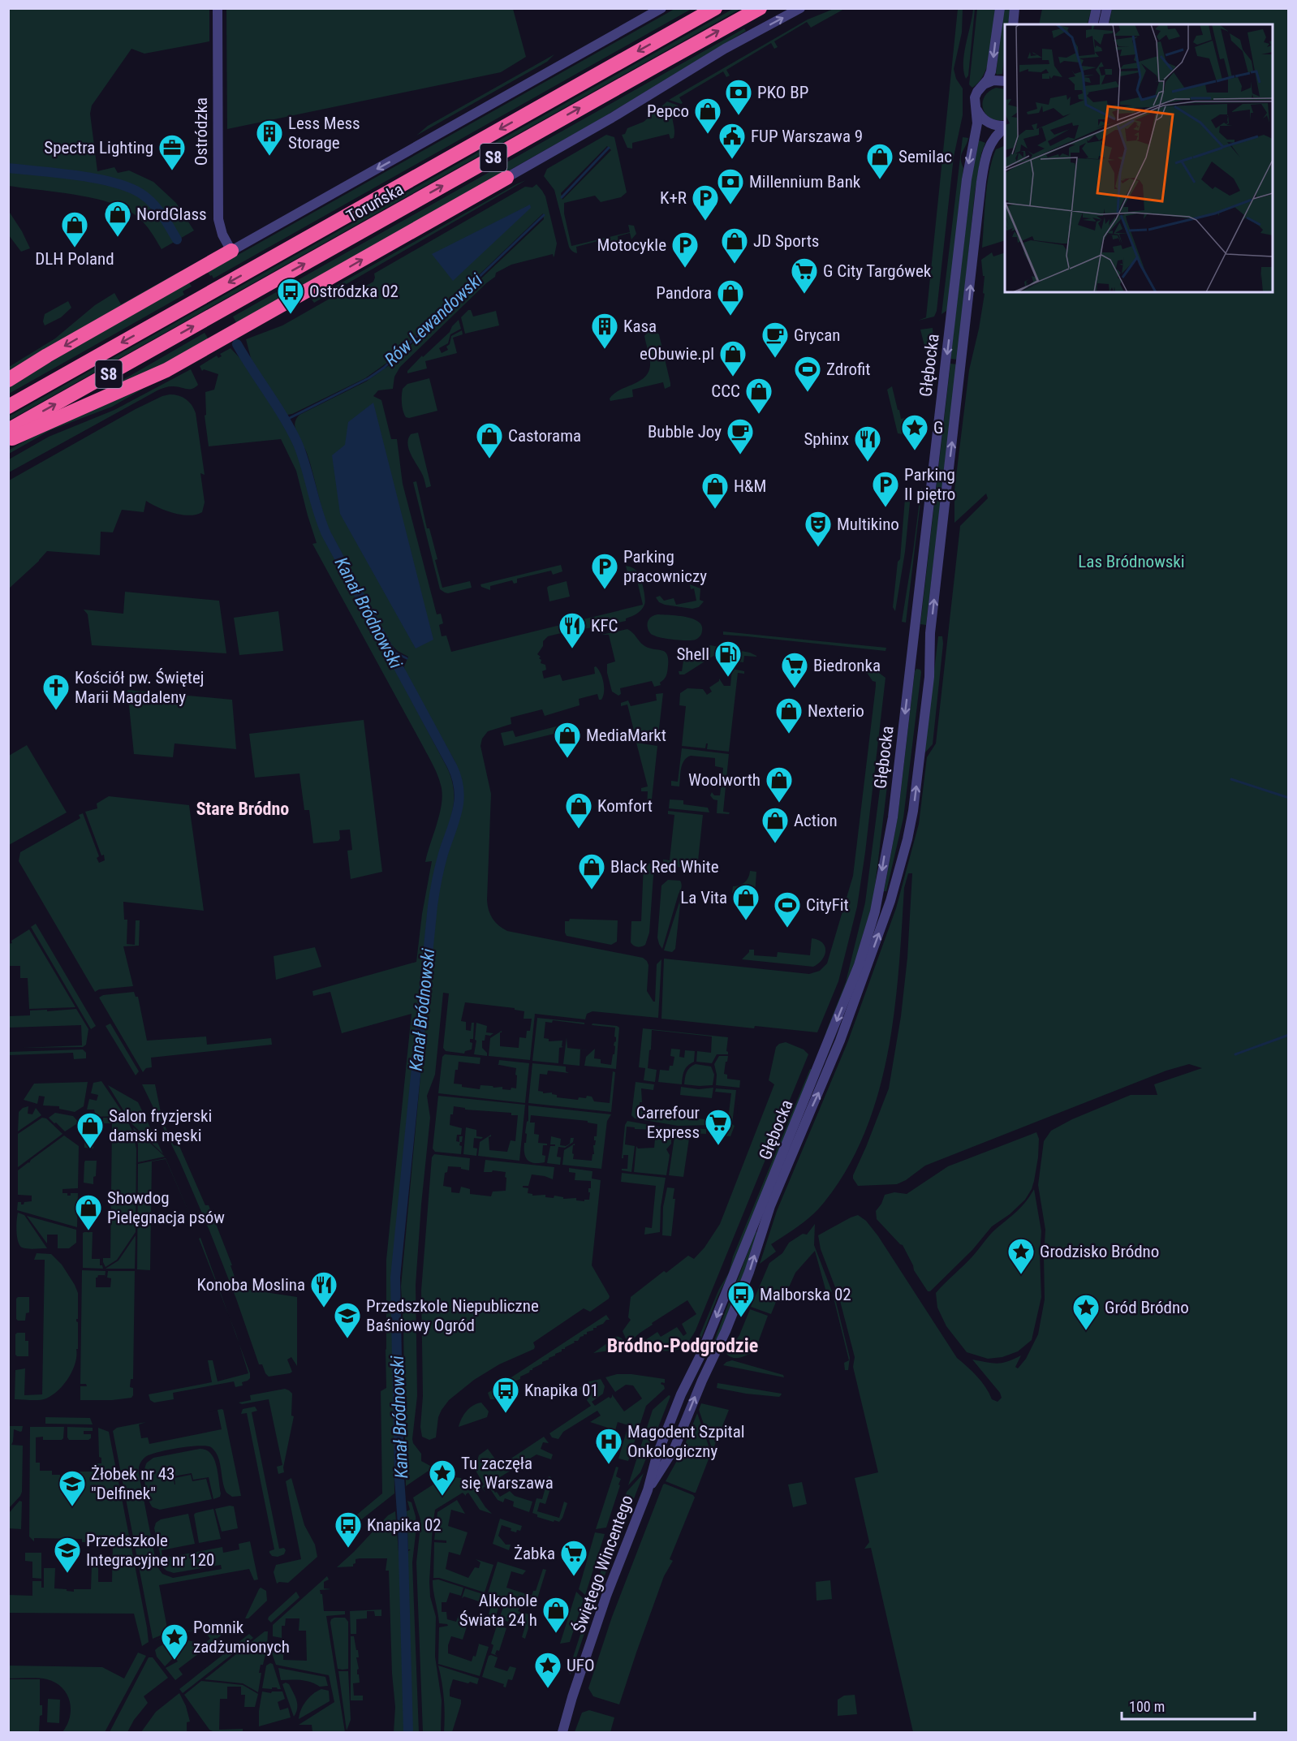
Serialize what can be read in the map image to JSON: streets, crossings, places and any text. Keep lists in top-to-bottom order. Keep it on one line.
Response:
{"streets":{"highway":["S8","Toruńska"],"street":["Ostródzka","Głębocka","Świętego Wincentego"]},"crossings":[["Ostródzka","Toruńska"],["Głębocka","Świętego Wincentego"]],"districts":["Stare Bródno","Bródno-Podgrodzie"],"water":["Rów Lewandowski","Kanał Bródnowski"],"parks":["Las Bródnowski"],"places":{"bank":["PKO BP","Millennium Bank"],"shop":["Pepco","Semilac","NordGlass","DLH Poland","JD Sports","Pandora","eObuwie.pl","CCC","Castorama","H&M","Nexterio","MediaMarkt","Woolworth","Komfort","Action","Black Red White","La Vita","Salon fryzjerski damski męski","Showdog Pielęgnacja psów","Alkohole Świata 24 h"],"building":["Less Mess Storage","Kasa"],"public building":["FUP Warszawa 9"],"office":["Spectra Lighting"],"parking":["K+R","Motocykle","Parking II piętro","Parking pracowniczy"],"supermarket":["G City Targówek","Biedronka","Carrefour Express","Żabka"],"bus stop":["Ostródzka 02","Malborska 02","Knapika 01","Knapika 02"],"cafe":["Grycan","Bubble Joy"],"sports":["Zdrofit","CityFit"],"place":["G","Grodzisko Bródno","Gród Bródno","Tu zaczęła się Warszawa","Pomnik zadżumionych","UFO"],"restaurant":["Sphinx","KFC","Konoba Moslina"],"theatre":["Multikino"],"fuel station":["Shell"],"church":["Kościół pw. Świętej Marii Magdaleny"],"school or university":["Przedszkole Niepubliczne Baśniowy Ogród","Żłobek nr 43 \"Delfinek\"","Przedszkole Integracyjne nr 120"],"hospital":["Magodent Szpital Onkologiczny"]},"scale_bar":"100 m"}
